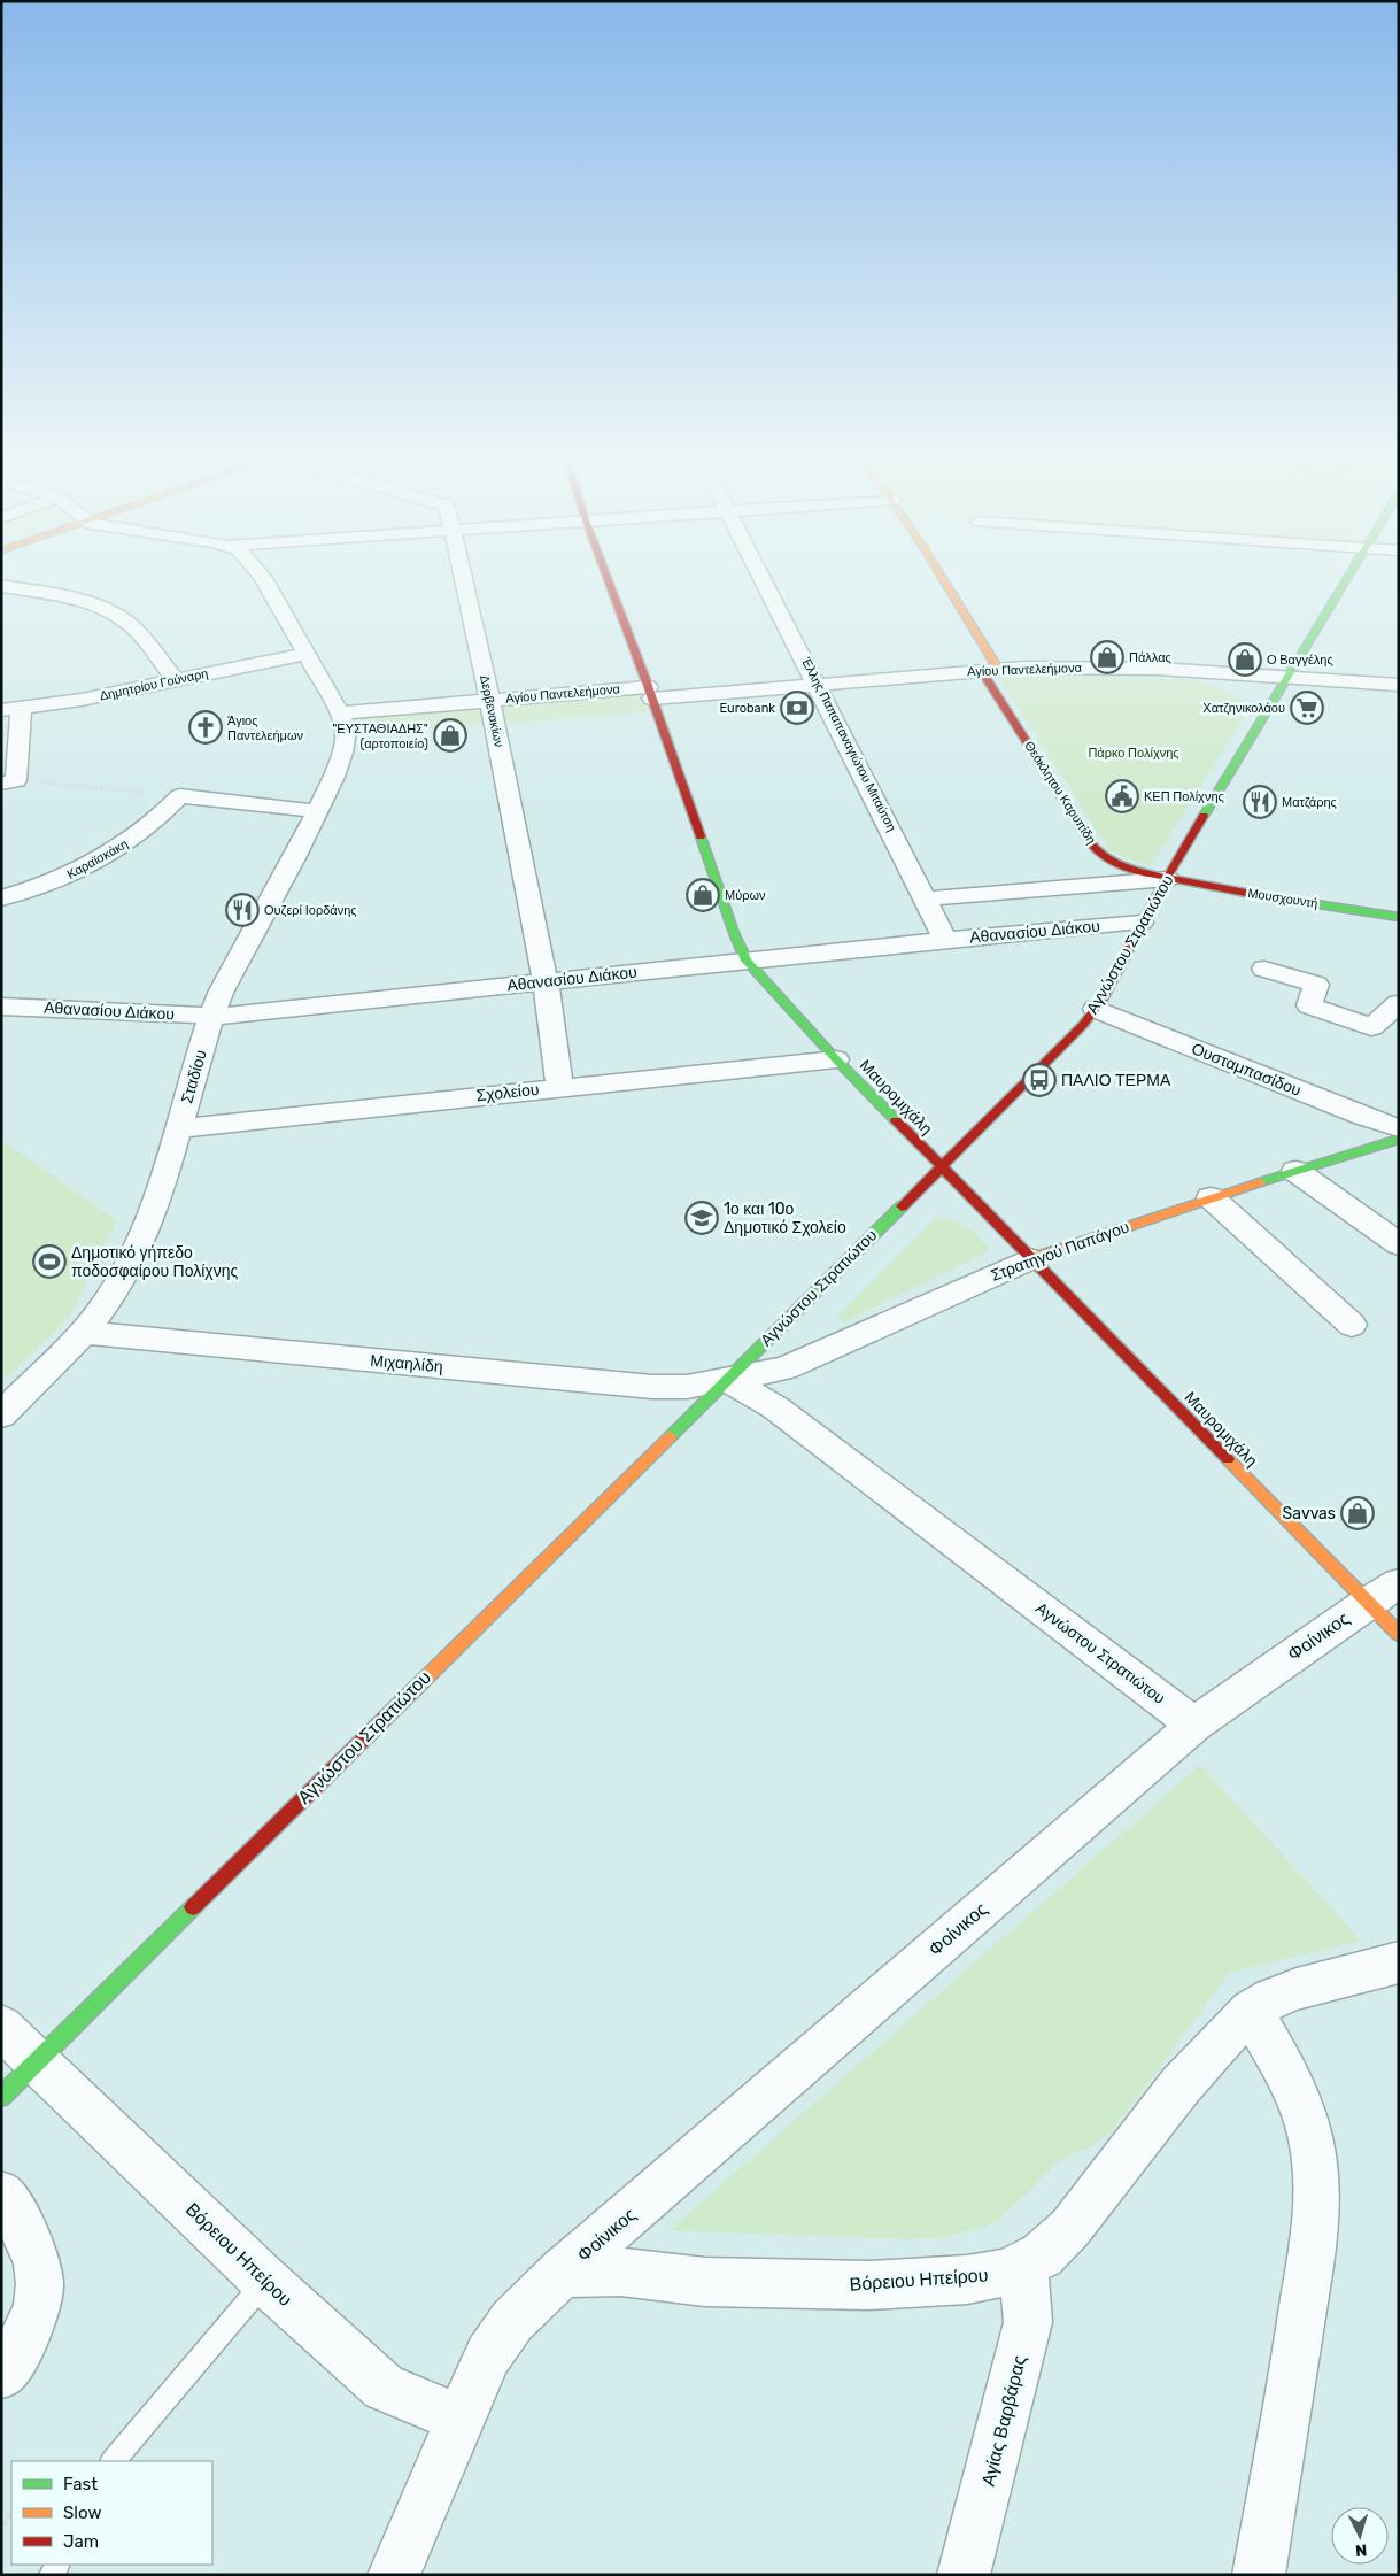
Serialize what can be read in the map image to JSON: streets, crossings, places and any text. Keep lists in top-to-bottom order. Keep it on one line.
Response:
{"streets":{"street":["Αγίου Παντελεήμονα","Δημητρίου Γούναρη","Δερβενακίων","Έλλης Παπαπαναγιώτου Μιταύτση","Θεόκλητου Καρυπίδη","Καραϊσκάκη","Μουσχουντή","Αθανασίου Διάκου","Αγνώστου Στρατιώτου","Ουσταμπασίδου","Σταδίου","Σχολείου","Μαυρομιχάλη","Στρατηγού Παπάγου","Μιχαηλίδη","Φοίνικος","Βόρειου Ηπείρου","Αγίας Βαρβάρας"]},"crossings":[["Αγίου Παντελεήμονα","Δερβενακίων"],["Αγίου Παντελεήμονα","Έλλης Παπαπαναγιώτου Μιταύτση"],["Αγίου Παντελεήμονα","Θεόκλητου Καρυπίδη"],["Αγίου Παντελεήμονα","Αγνώστου Στρατιώτου"],["Αγίου Παντελεήμονα","Σταδίου"],["Αγίου Παντελεήμονα","Μαυρομιχάλη"],["Δερβενακίων","Αθανασίου Διάκου"],["Δερβενακίων","Σχολείου"],["Έλλης Παπαπαναγιώτου Μιταύτση","Αθανασίου Διάκου"],["Θεόκλητου Καρυπίδη","Μουσχουντή"],["Θεόκλητου Καρυπίδη","Αγνώστου Στρατιώτου"],["Μουσχουντή","Αγνώστου Στρατιώτου"],["Αθανασίου Διάκου","Αγνώστου Στρατιώτου"],["Αθανασίου Διάκου","Σταδίου"],["Αθανασίου Διάκου","Μαυρομιχάλη"],["Αγνώστου Στρατιώτου","Ουσταμπασίδου"],["Αγνώστου Στρατιώτου","Μαυρομιχάλη"],["Αγνώστου Στρατιώτου","Στρατηγού Παπάγου"],["Αγνώστου Στρατιώτου","Μιχαηλίδη"],["Αγνώστου Στρατιώτου","Φοίνικος"],["Αγνώστου Στρατιώτου","Βόρειου Ηπείρου"],["Σταδίου","Σχολείου"],["Σταδίου","Μιχαηλίδη"],["Σχολείου","Μαυρομιχάλη"],["Μαυρομιχάλη","Στρατηγού Παπάγου"],["Μαυρομιχάλη","Φοίνικος"],["Στρατηγού Παπάγου","Μιχαηλίδη"],["Φοίνικος","Βόρειου Ηπείρου"],["Βόρειου Ηπείρου","Αγίας Βαρβάρας"]],"parks":["Πάρκο Πολίχνης"],"places":{"shop":["Πάλλας","Ο Βαγγέλης","\"ΕΥΣΤΑΘΙΑΔΗΣ\" (αρτοποιείο)","Μύρων","Savvas"],"bank":["Eurobank"],"supermarket":["Χατζηνικολάου"],"church":["Άγιος Παντελεήμων"],"public building":["ΚΕΠ Πολίχνης"],"restaurant":["Ματζάρης","Ουζερί Ιορδάνης"],"bus stop":["ΠΑΛΙΟ ΤΕΡΜΑ"],"school or university":["1ο και 10ο Δημοτικό Σχολείο"],"sports":["Δημοτικό γήπεδο ποδοσφαίρου Πολίχνης"]},"legend":["Fast","Slow","Jam"],"north":"bottom"}
